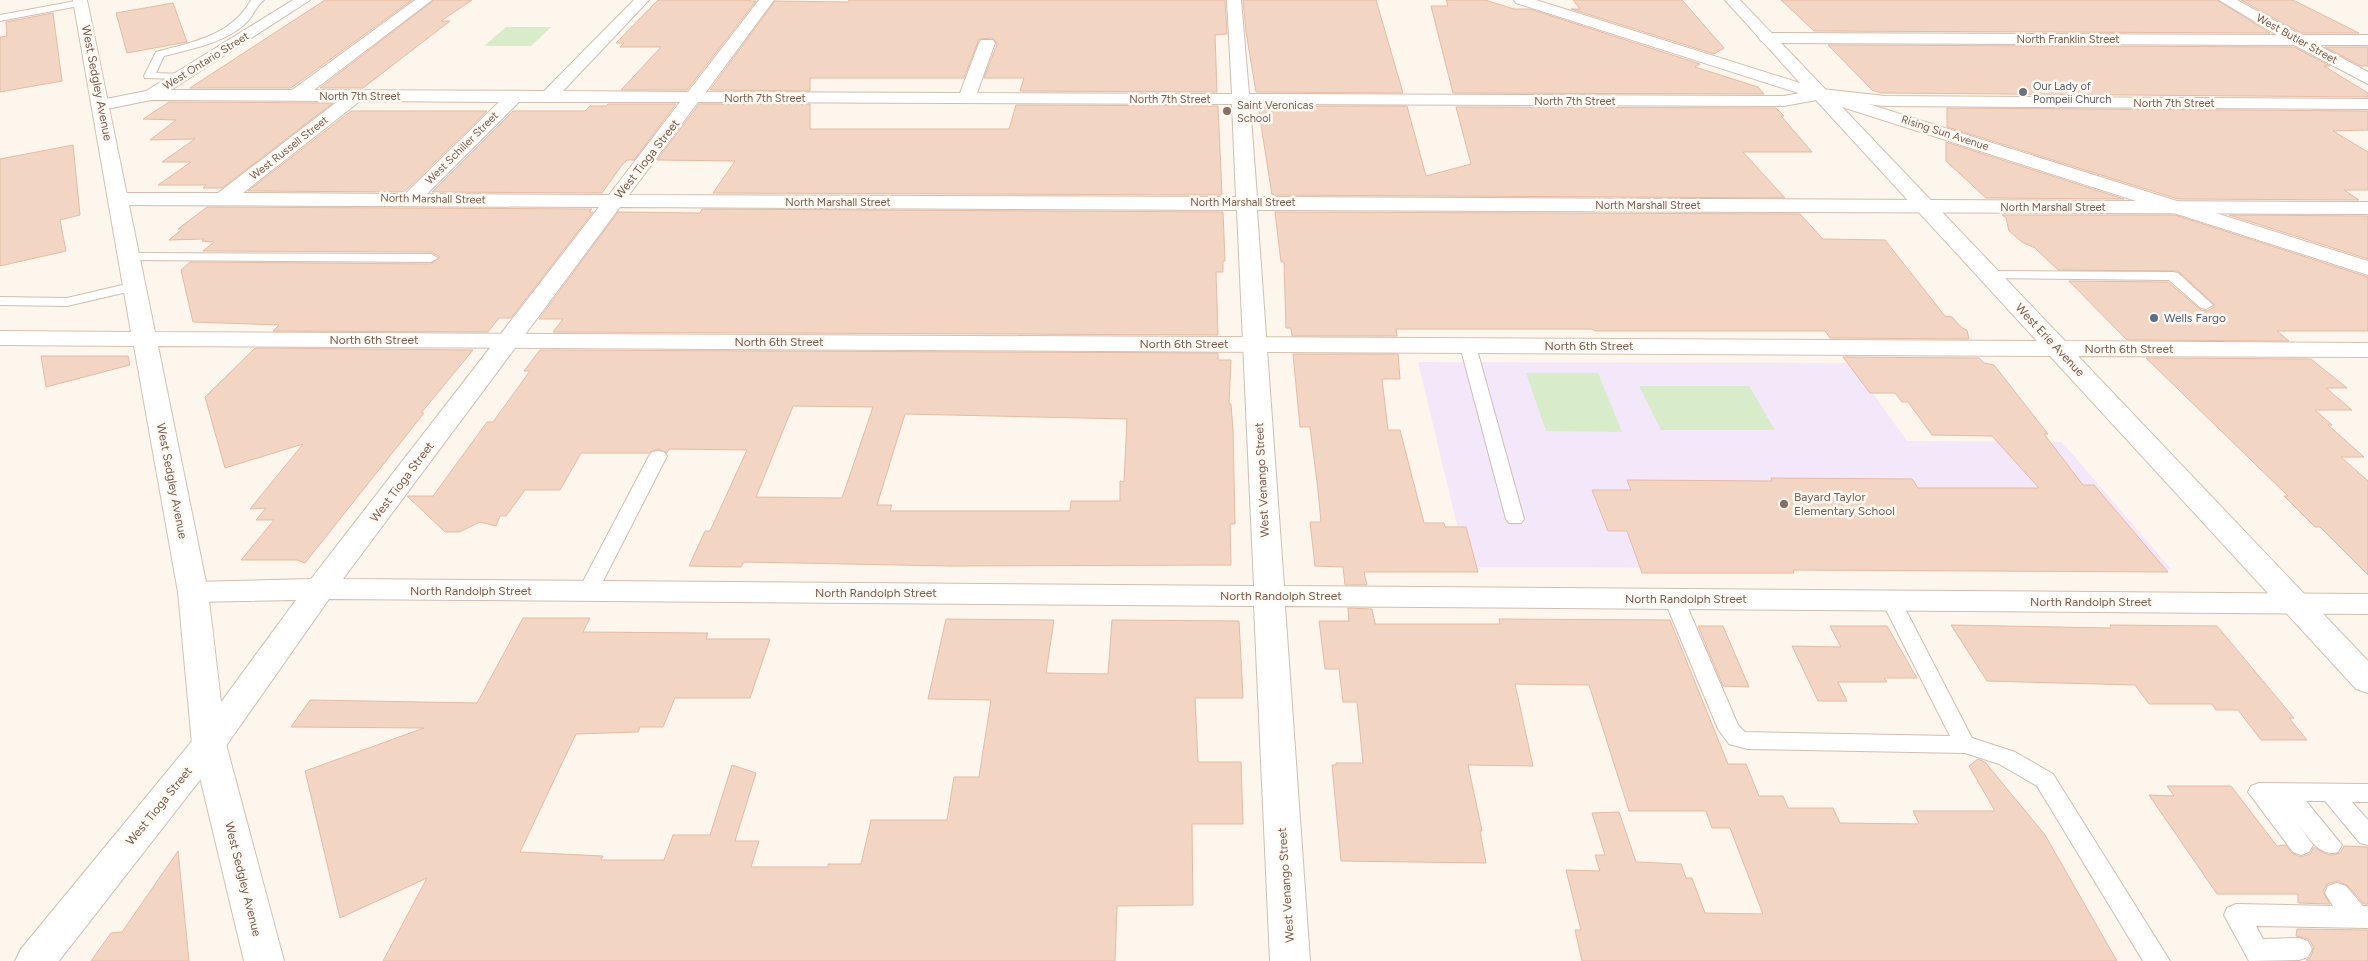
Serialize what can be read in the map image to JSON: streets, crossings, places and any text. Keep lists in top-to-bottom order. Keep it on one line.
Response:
{"streets":{"street":["North Franklin Street","West Butler Street","West Ontario Street","West Sedgley Avenue","North 7th Street","Rising Sun Avenue","West Russell Street","West Schiller Street","West Tioga Street","North Marshall Street","North 6th Street","West Erie Avenue","West Venango Street","North Randolph Street"]},"crossings":[["North Franklin Street","West Butler Street"],["North Franklin Street","West Erie Avenue"],["West Ontario Street","West Sedgley Avenue"],["West Ontario Street","North 7th Street"],["West Sedgley Avenue","West Tioga Street"],["West Sedgley Avenue","North Marshall Street"],["West Sedgley Avenue","North 6th Street"],["West Sedgley Avenue","North Randolph Street"],["North 7th Street","Rising Sun Avenue"],["North 7th Street","West Russell Street"],["North 7th Street","West Schiller Street"],["North 7th Street","West Tioga Street"],["North 7th Street","West Erie Avenue"],["North 7th Street","West Venango Street"],["Rising Sun Avenue","North Marshall Street"],["Rising Sun Avenue","West Erie Avenue"],["West Russell Street","North Marshall Street"],["West Schiller Street","North Marshall Street"],["West Tioga Street","North Marshall Street"],["West Tioga Street","North 6th Street"],["West Tioga Street","North Randolph Street"],["North Marshall Street","West Erie Avenue"],["North Marshall Street","West Venango Street"],["North 6th Street","West Erie Avenue"],["North 6th Street","West Venango Street"],["West Erie Avenue","North Randolph Street"],["West Venango Street","North Randolph Street"]],"places":["Our Lady of Pompeii Church","Saint Veronicas School","Wells Fargo","Bayard Taylor Elementary School"]}
